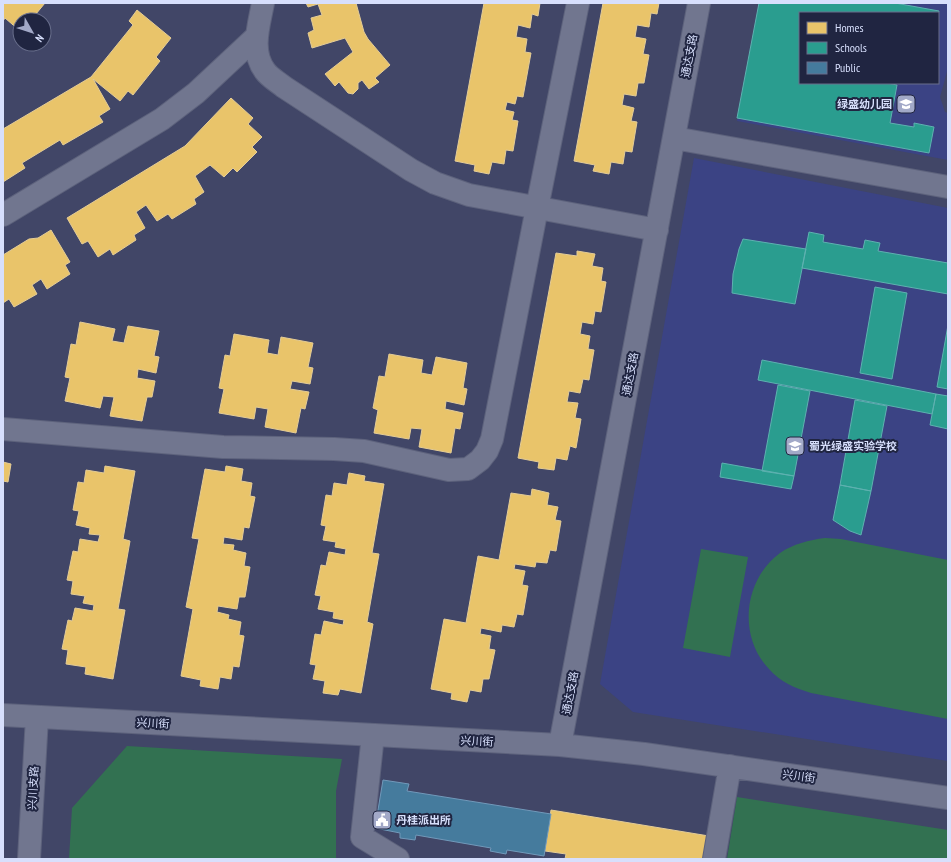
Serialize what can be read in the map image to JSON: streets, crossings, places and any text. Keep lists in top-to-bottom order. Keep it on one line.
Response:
{"streets":{"street":["通达支路","兴川街","兴川支路"]},"crossings":[["通达支路","兴川街"],["兴川街","兴川支路"]],"places":{"school or university":["绿盛幼儿园","蜀光绿盛实验学校"],"public building":["丹桂派出所"]},"legend":["Homes","Schools","Public"],"north":"bottom right"}
